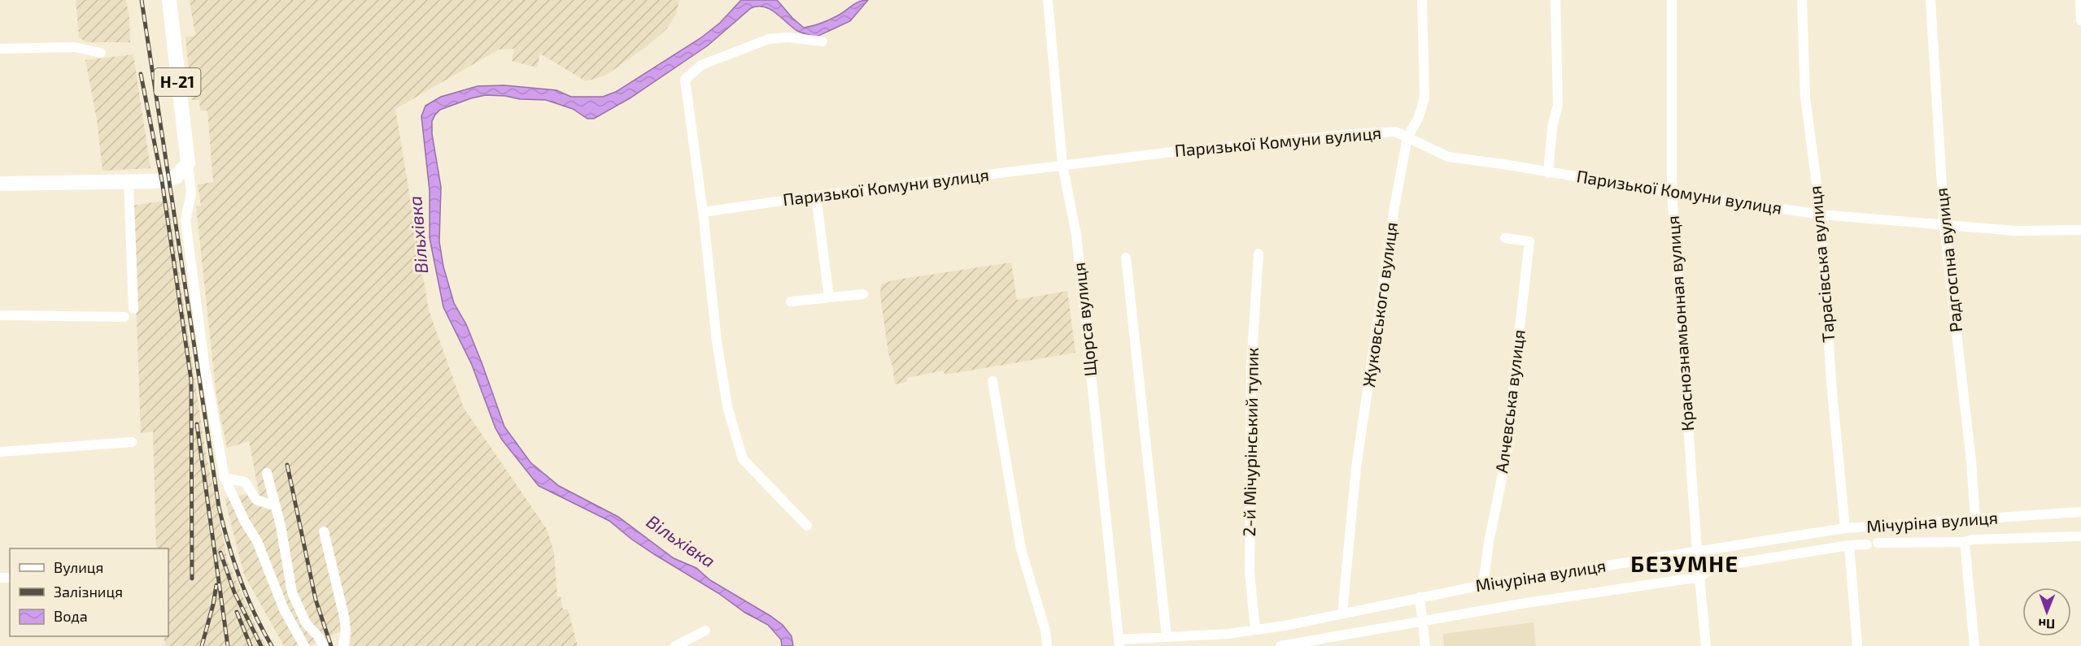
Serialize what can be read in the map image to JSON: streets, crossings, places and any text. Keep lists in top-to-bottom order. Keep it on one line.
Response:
{"streets":{"main road":["Н-21"],"street":["Паризької Комуни вулиця","Радгоспна вулиця","Тарасівська вулиця","Жуковського вулиця","Щорса вулиця","Краснознамьонная вулиця","Алчевська вулиця","2-й Мічурінський тупик","Мічуріна вулиця"]},"crossings":[["Паризької Комуни вулиця","Радгоспна вулиця"],["Паризької Комуни вулиця","Тарасівська вулиця"],["Паризької Комуни вулиця","Жуковського вулиця"],["Паризької Комуни вулиця","Щорса вулиця"],["Паризької Комуни вулиця","Краснознамьонная вулиця"],["Радгоспна вулиця","Мічуріна вулиця"],["Тарасівська вулиця","Мічуріна вулиця"],["Жуковського вулиця","Мічуріна вулиця"],["Щорса вулиця","Мічуріна вулиця"],["Краснознамьонная вулиця","Мічуріна вулиця"],["Алчевська вулиця","Мічуріна вулиця"],["2-й Мічурінський тупик","Мічуріна вулиця"]],"districts":["БЕЗУМНЕ"],"water":["Вільхівка"],"legend":["Вулиця","Залізниця","Вода"],"north":"bottom"}
